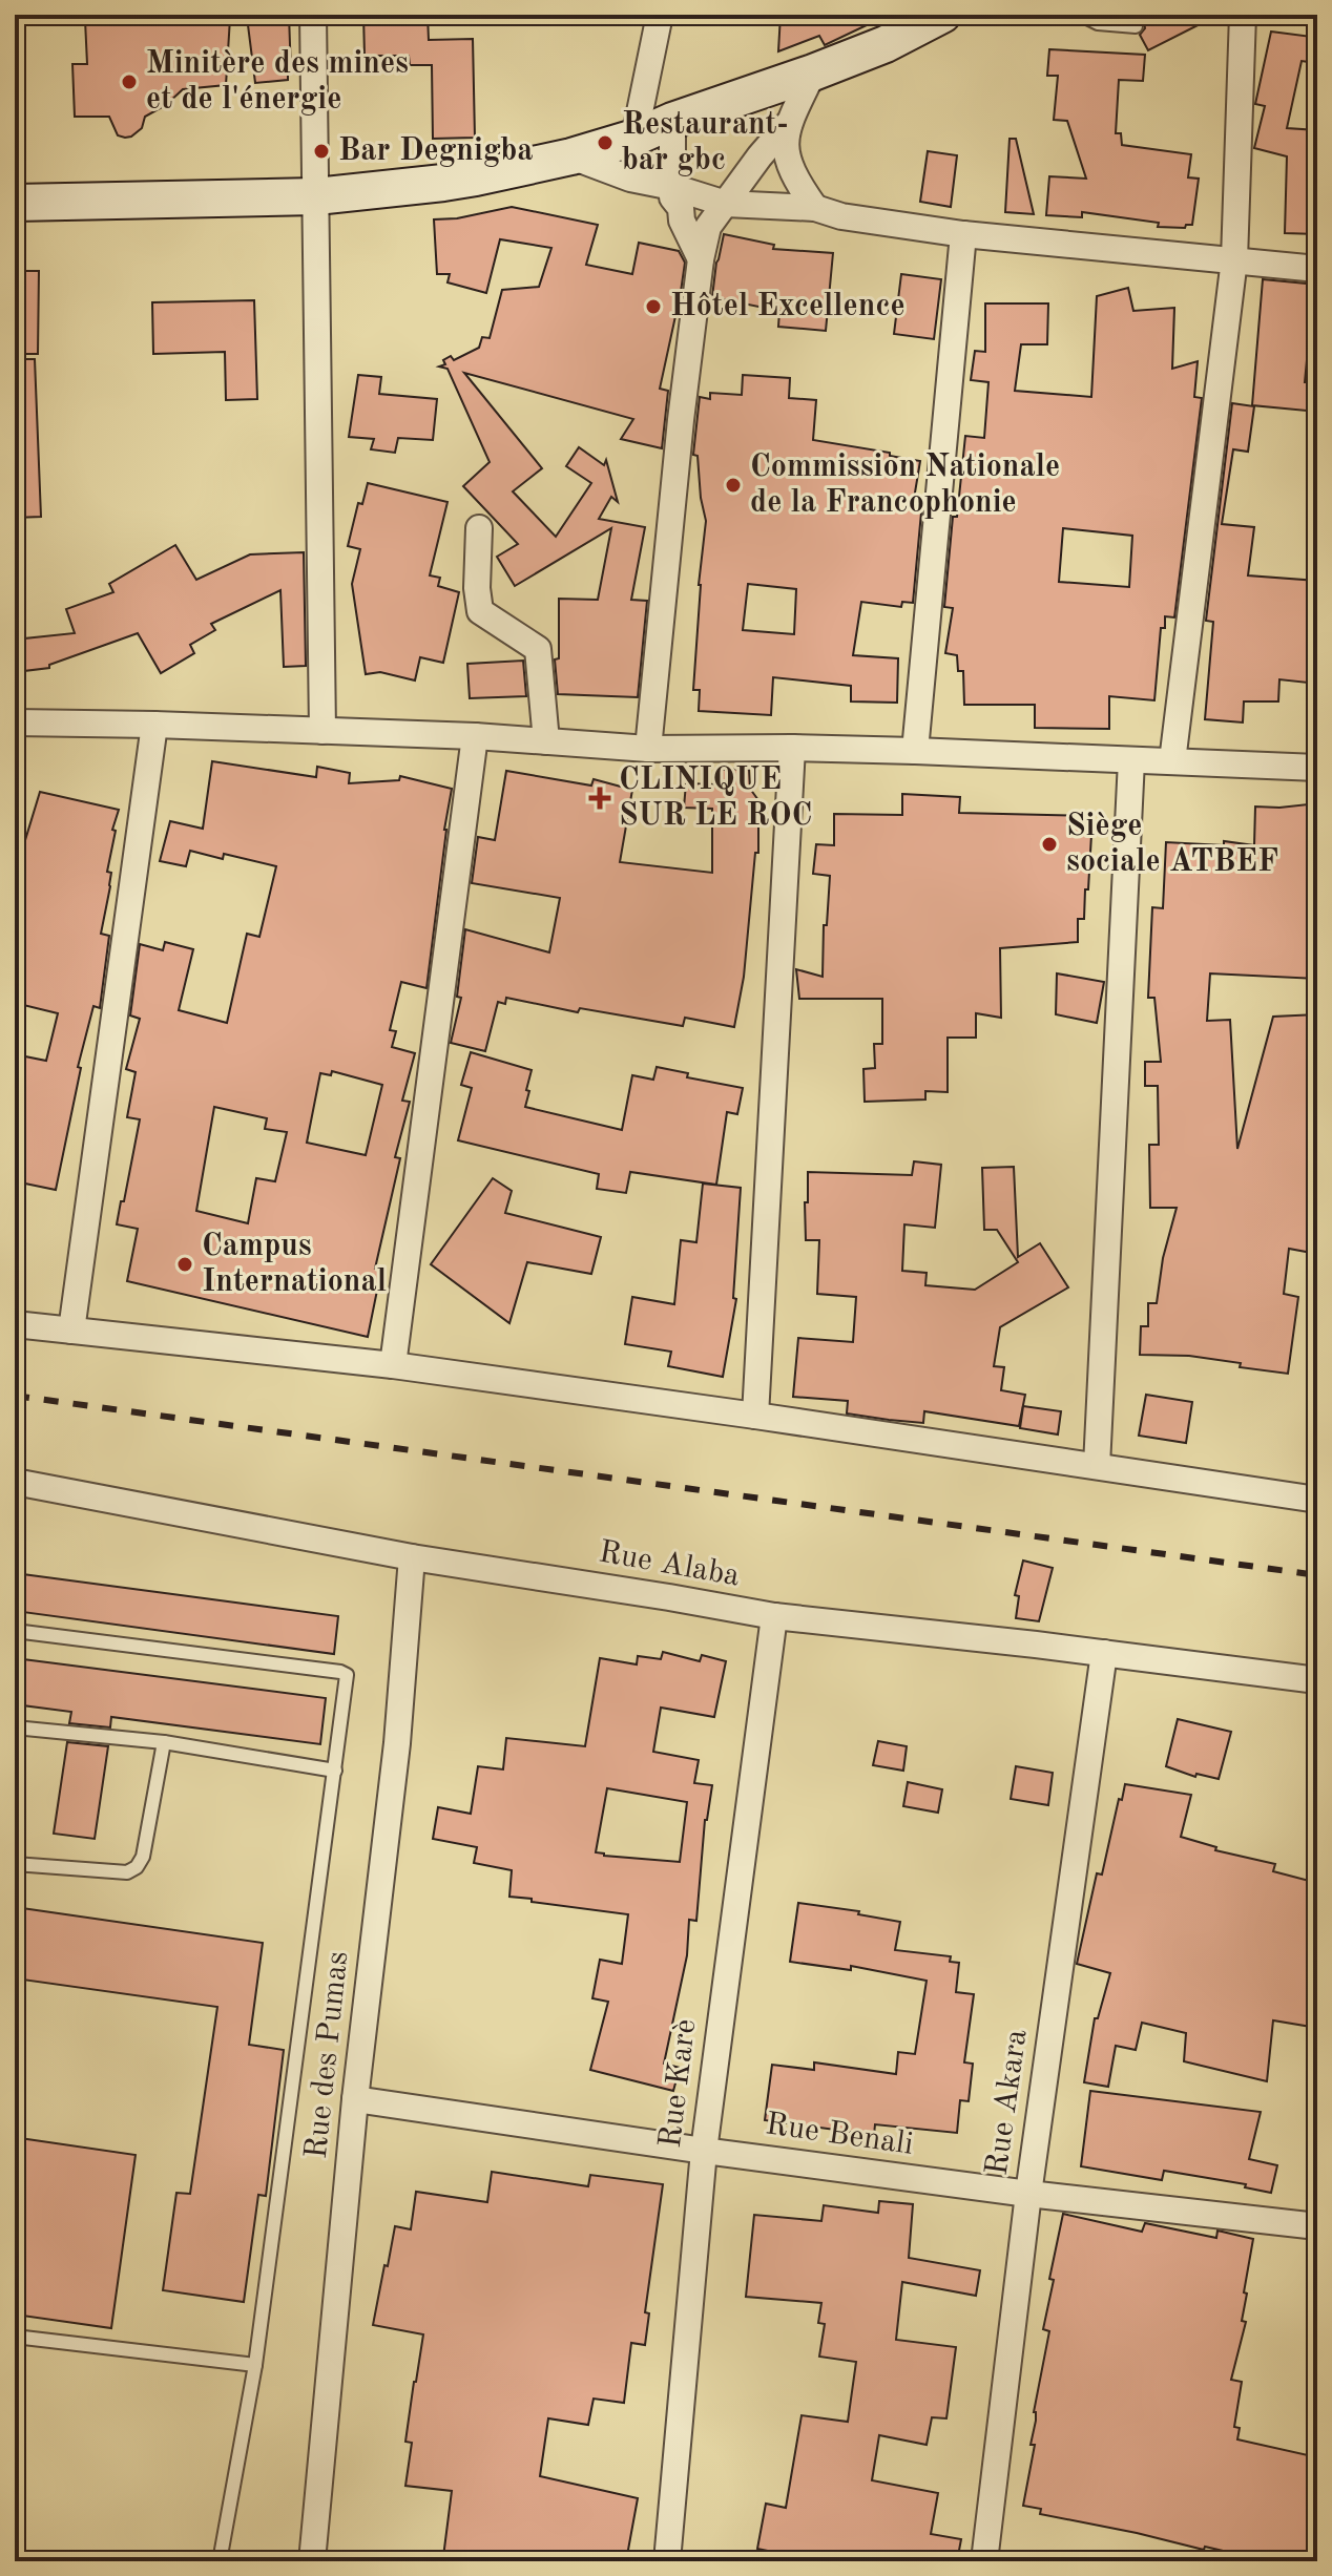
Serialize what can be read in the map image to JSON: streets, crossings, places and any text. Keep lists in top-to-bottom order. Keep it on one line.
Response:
{"streets":{"street":["Rue Alaba","Rue des Pumas","Rue Karè","Rue Akara","Rue Benali"]},"crossings":[["Rue Alaba","Rue des Pumas"],["Rue Alaba","Rue Karè"],["Rue Alaba","Rue Akara"],["Rue des Pumas","Rue Benali"],["Rue Karè","Rue Benali"],["Rue Akara","Rue Benali"]],"places":{"other":["Minitère des mines et de l'énergie","Restaurant- bar gbc","Bar Degnigba","Hôtel Excellence","Commission Nationale de la Francophonie","Siège sociale ATBEF","Campus International"],"health":["CLINIQUE SUR LE ROC"]}}
